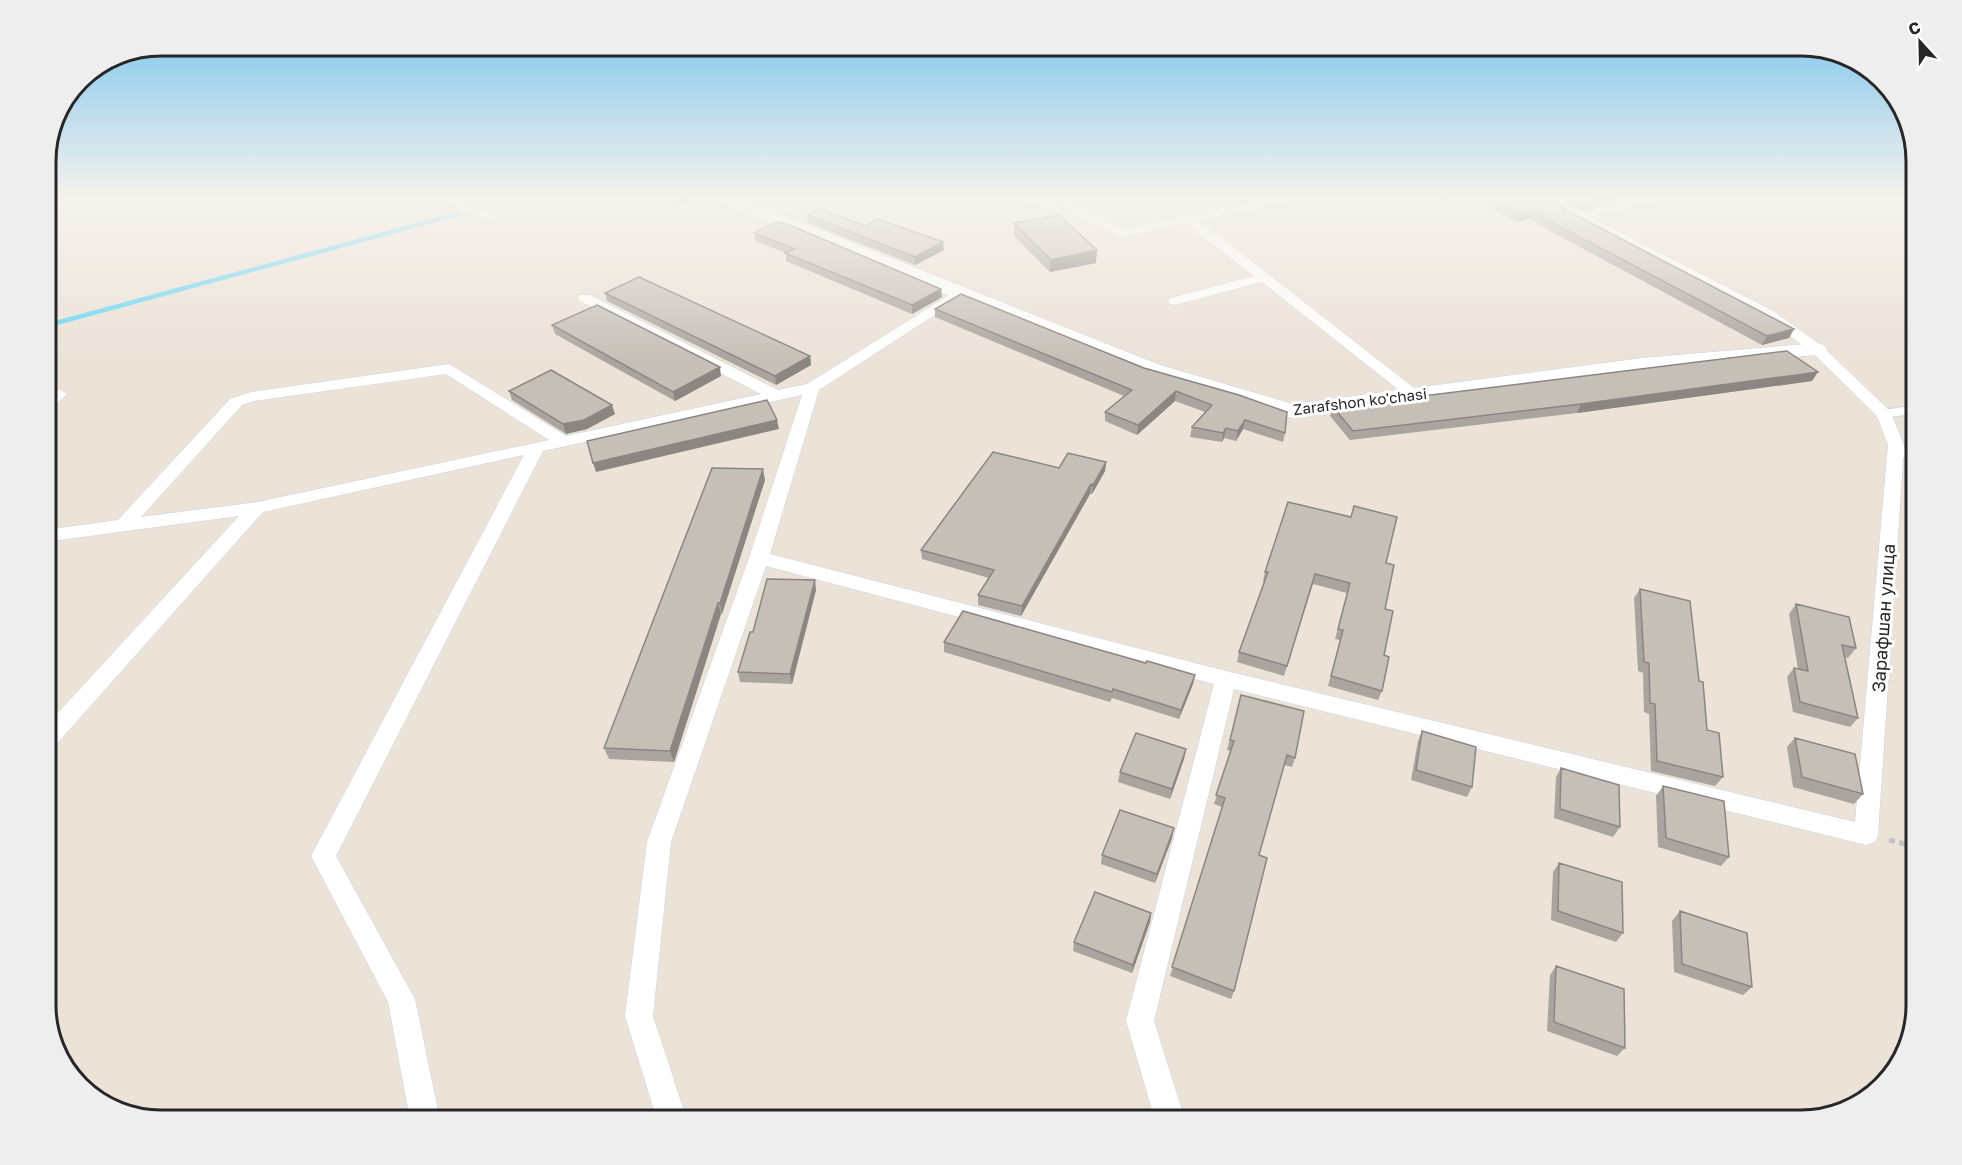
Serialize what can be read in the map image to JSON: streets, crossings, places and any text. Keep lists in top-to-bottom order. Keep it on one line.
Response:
{"streets":{"street":["Zarafshon ko'chasi","Зарафшан улица"]},"crossings":[["Zarafshon ko'chasi","Зарафшан улица"]],"north":"top"}
